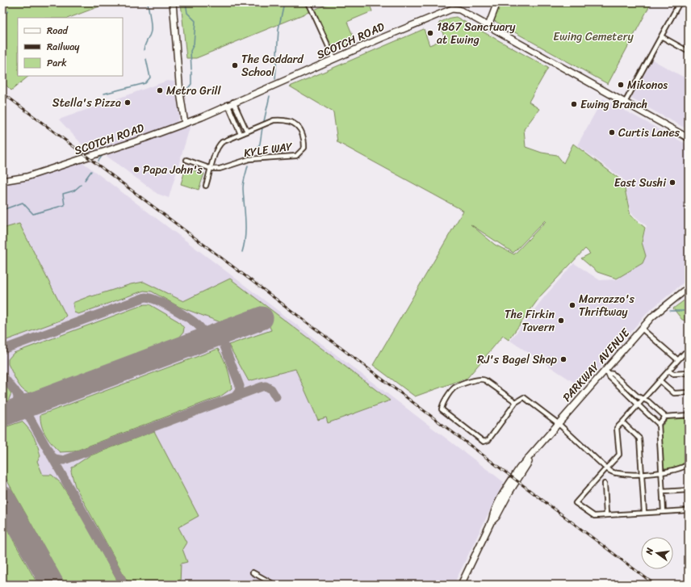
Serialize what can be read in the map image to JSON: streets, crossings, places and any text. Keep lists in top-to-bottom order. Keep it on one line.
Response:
{"streets":{"main road":["SCOTCH ROAD","PARKWAY AVENUE"],"street":["KYLE WAY"]},"crossings":[["SCOTCH ROAD","KYLE WAY"]],"parks":["Ewing Cemetery"],"places":["1867 Sanctuary at Ewing","The Goddard School","Mikonos","Metro Grill","Stella's Pizza","Ewing Branch","Curtis Lanes","Papa John's","East Sushi","Marrazzo's Thriftway","The Firkin Tavern","RJ's Bagel Shop"],"legend":["Road","Railway","Park"],"north":"left"}
